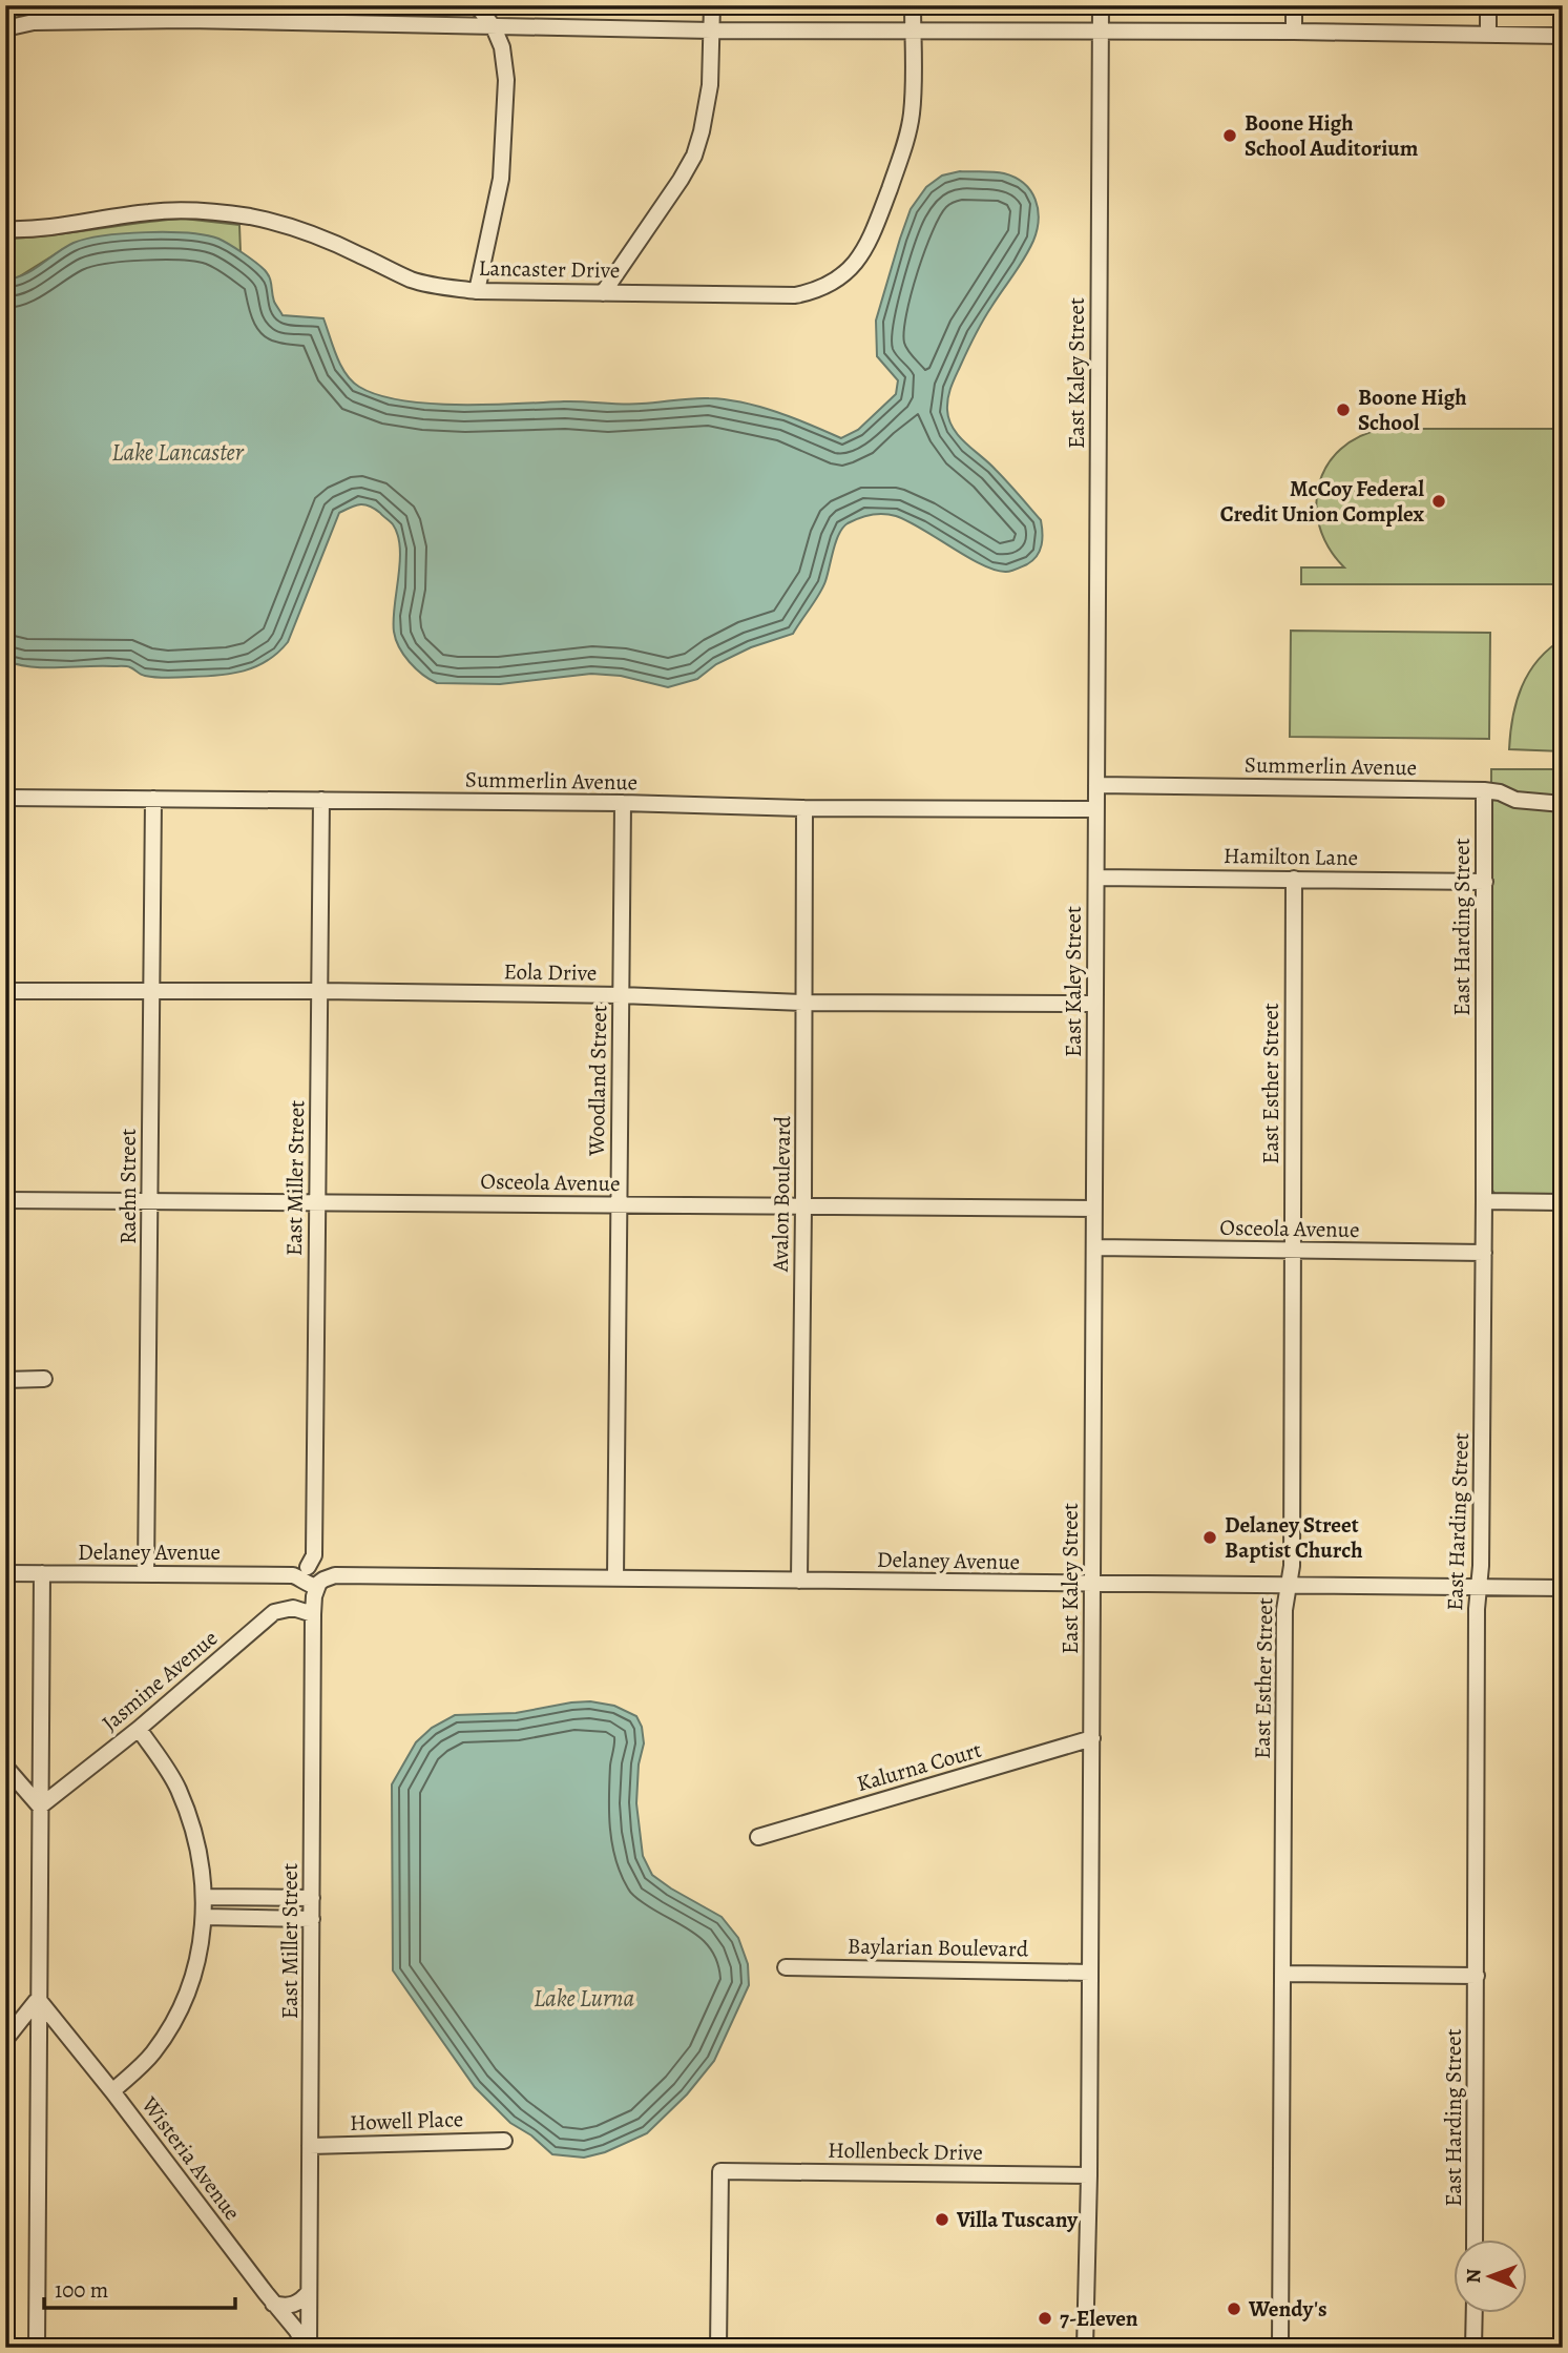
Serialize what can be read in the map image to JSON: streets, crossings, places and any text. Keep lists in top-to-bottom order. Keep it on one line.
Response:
{"streets":{"street":["Lancaster Drive","East Kaley Street","Summerlin Avenue","Hamilton Lane","East Harding Street","Eola Drive","Woodland Street","East Esther Street","East Miller Street","Osceola Avenue","Raehn Street","Avalon Boulevard","Delaney Avenue","Jasmine Avenue","Kalurna Court","Baylarian Boulevard","Howell Place","Hollenbeck Drive","Wisteria Avenue"]},"crossings":[["East Kaley Street","Summerlin Avenue"],["East Kaley Street","Hamilton Lane"],["East Kaley Street","Eola Drive"],["East Kaley Street","Osceola Avenue"],["East Kaley Street","Delaney Avenue"],["East Kaley Street","Kalurna Court"],["East Kaley Street","Baylarian Boulevard"],["East Kaley Street","Hollenbeck Drive"],["Summerlin Avenue","East Harding Street"],["Summerlin Avenue","Woodland Street"],["Summerlin Avenue","East Miller Street"],["Summerlin Avenue","Raehn Street"],["Summerlin Avenue","Avalon Boulevard"],["Hamilton Lane","East Harding Street"],["Hamilton Lane","East Esther Street"],["East Harding Street","Osceola Avenue"],["East Harding Street","Delaney Avenue"],["Eola Drive","Woodland Street"],["Eola Drive","East Miller Street"],["Eola Drive","Raehn Street"],["Eola Drive","Avalon Boulevard"],["Woodland Street","Osceola Avenue"],["Woodland Street","Delaney Avenue"],["East Esther Street","Osceola Avenue"],["East Esther Street","Delaney Avenue"],["East Miller Street","Osceola Avenue"],["East Miller Street","Delaney Avenue"],["East Miller Street","Jasmine Avenue"],["East Miller Street","Howell Place"],["East Miller Street","Wisteria Avenue"],["Osceola Avenue","Raehn Street"],["Osceola Avenue","Avalon Boulevard"],["Raehn Street","Delaney Avenue"],["Avalon Boulevard","Delaney Avenue"]],"water":["Lake Lancaster","Lake Lurna"],"places":["Boone High School Auditorium","Boone High School","McCoy Federal Credit Union Complex","Delaney Street Baptist Church","Villa Tuscany","Wendy's","7-Eleven"],"scale_bar":"100 m","north":"left"}
